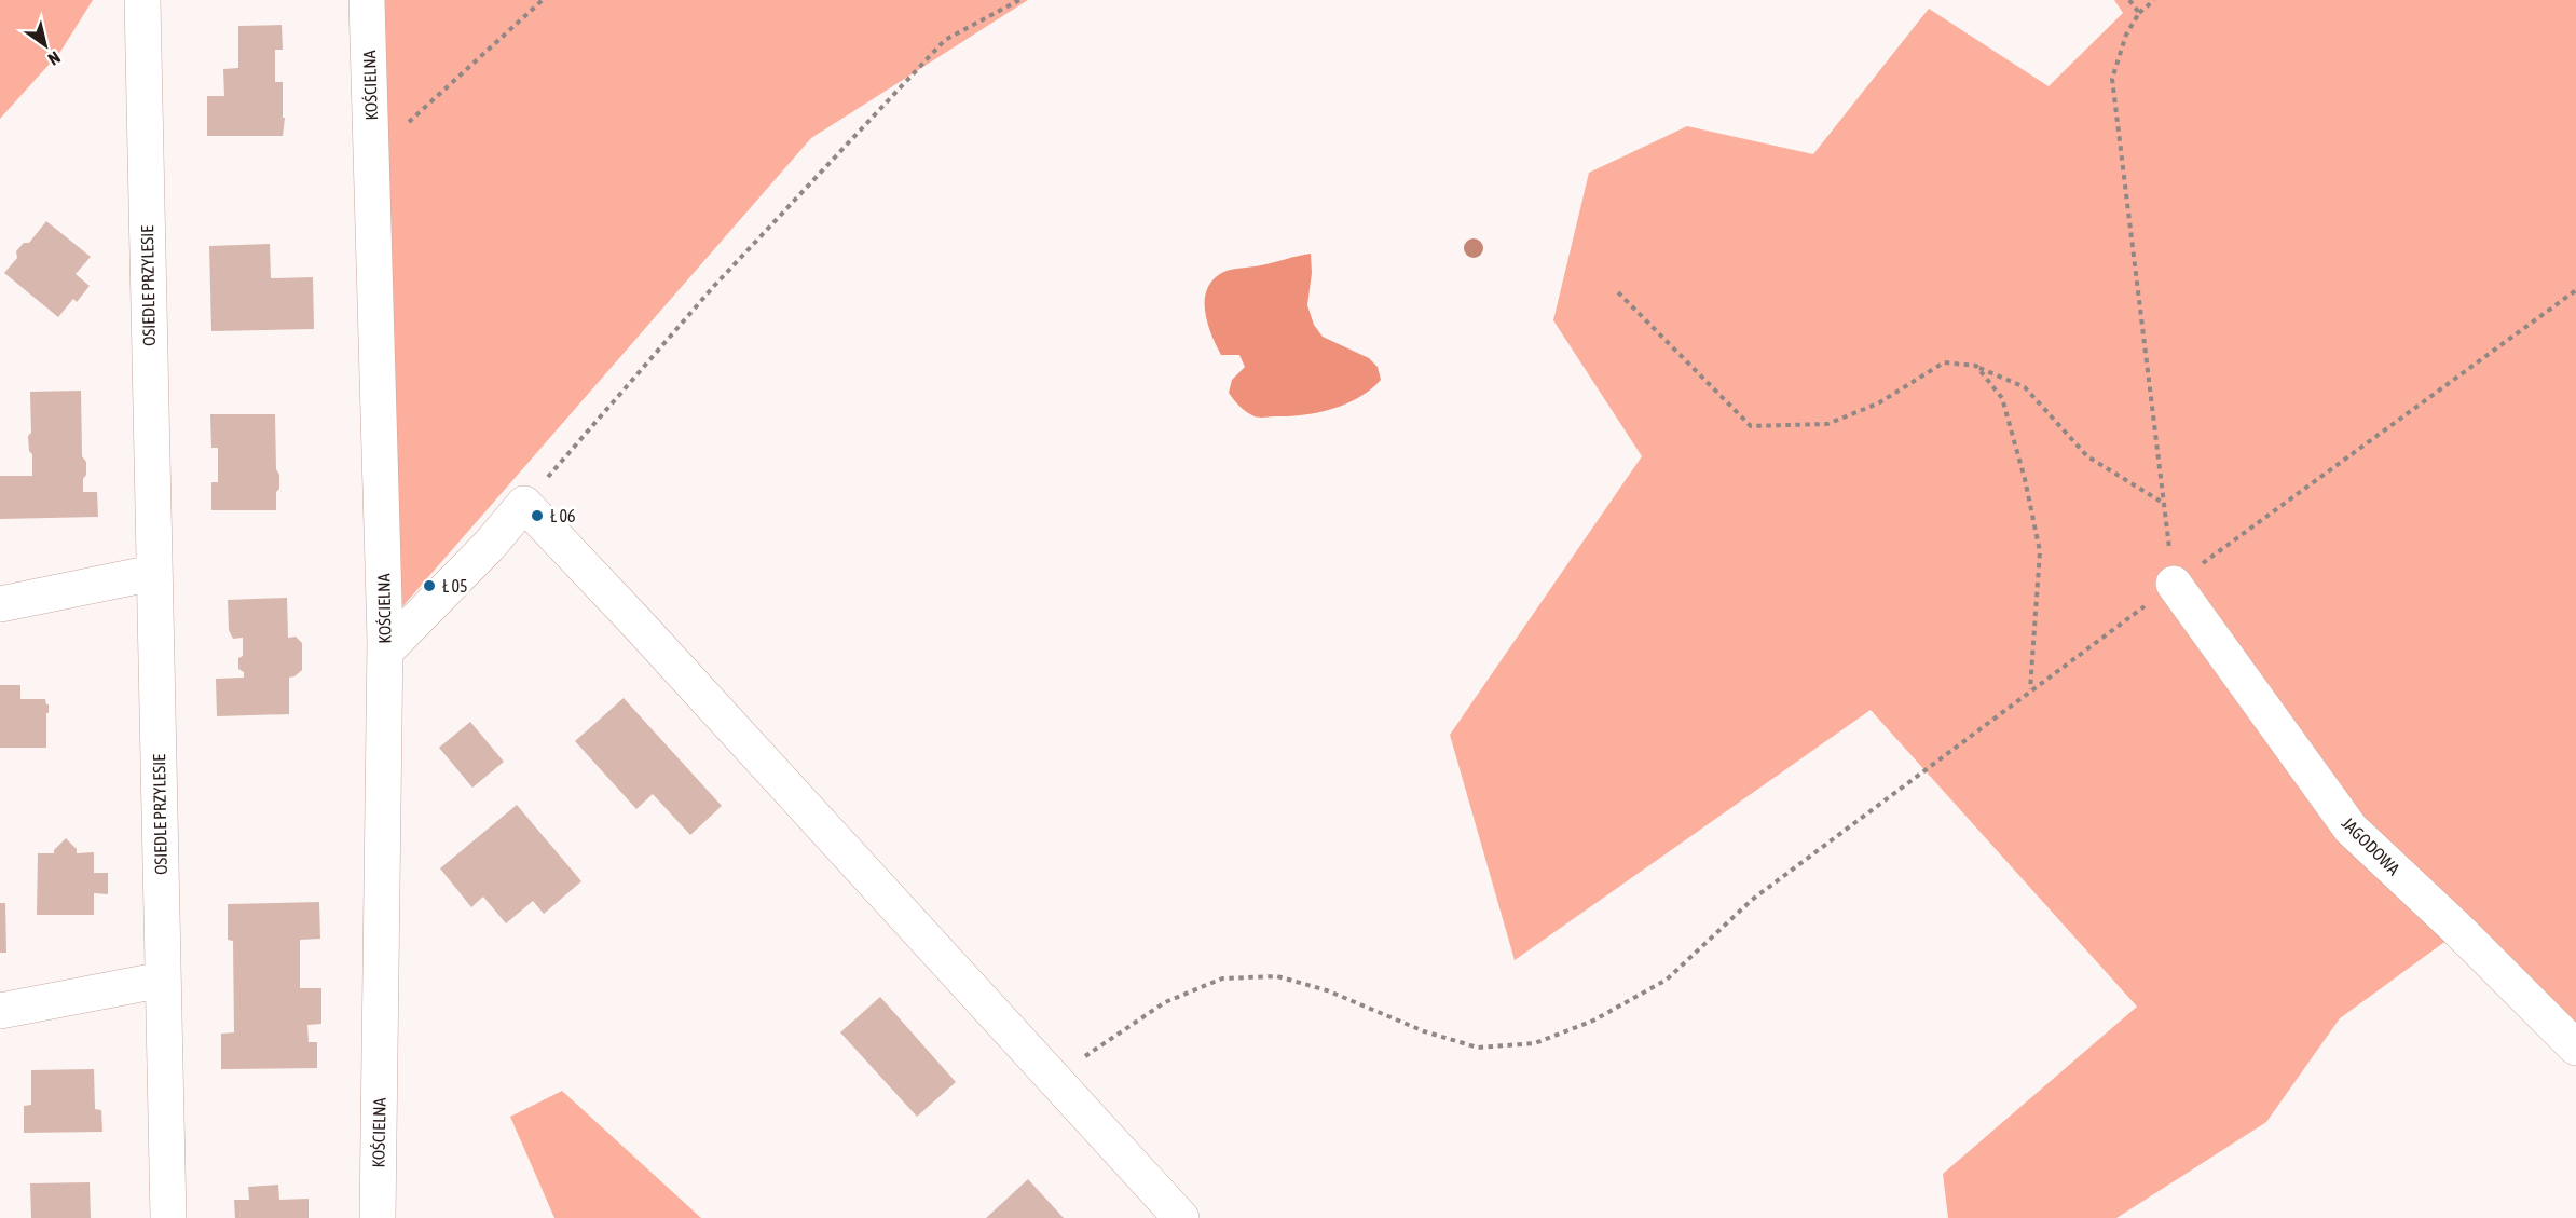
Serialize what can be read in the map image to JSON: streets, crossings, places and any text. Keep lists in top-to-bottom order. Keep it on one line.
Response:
{"streets":{"street":["KOŚCIELNA","OSIEDLE PRZYLESIE","JAGODOWA"]},"places":["Ł 06","Ł 05"],"north":"bottom right"}
